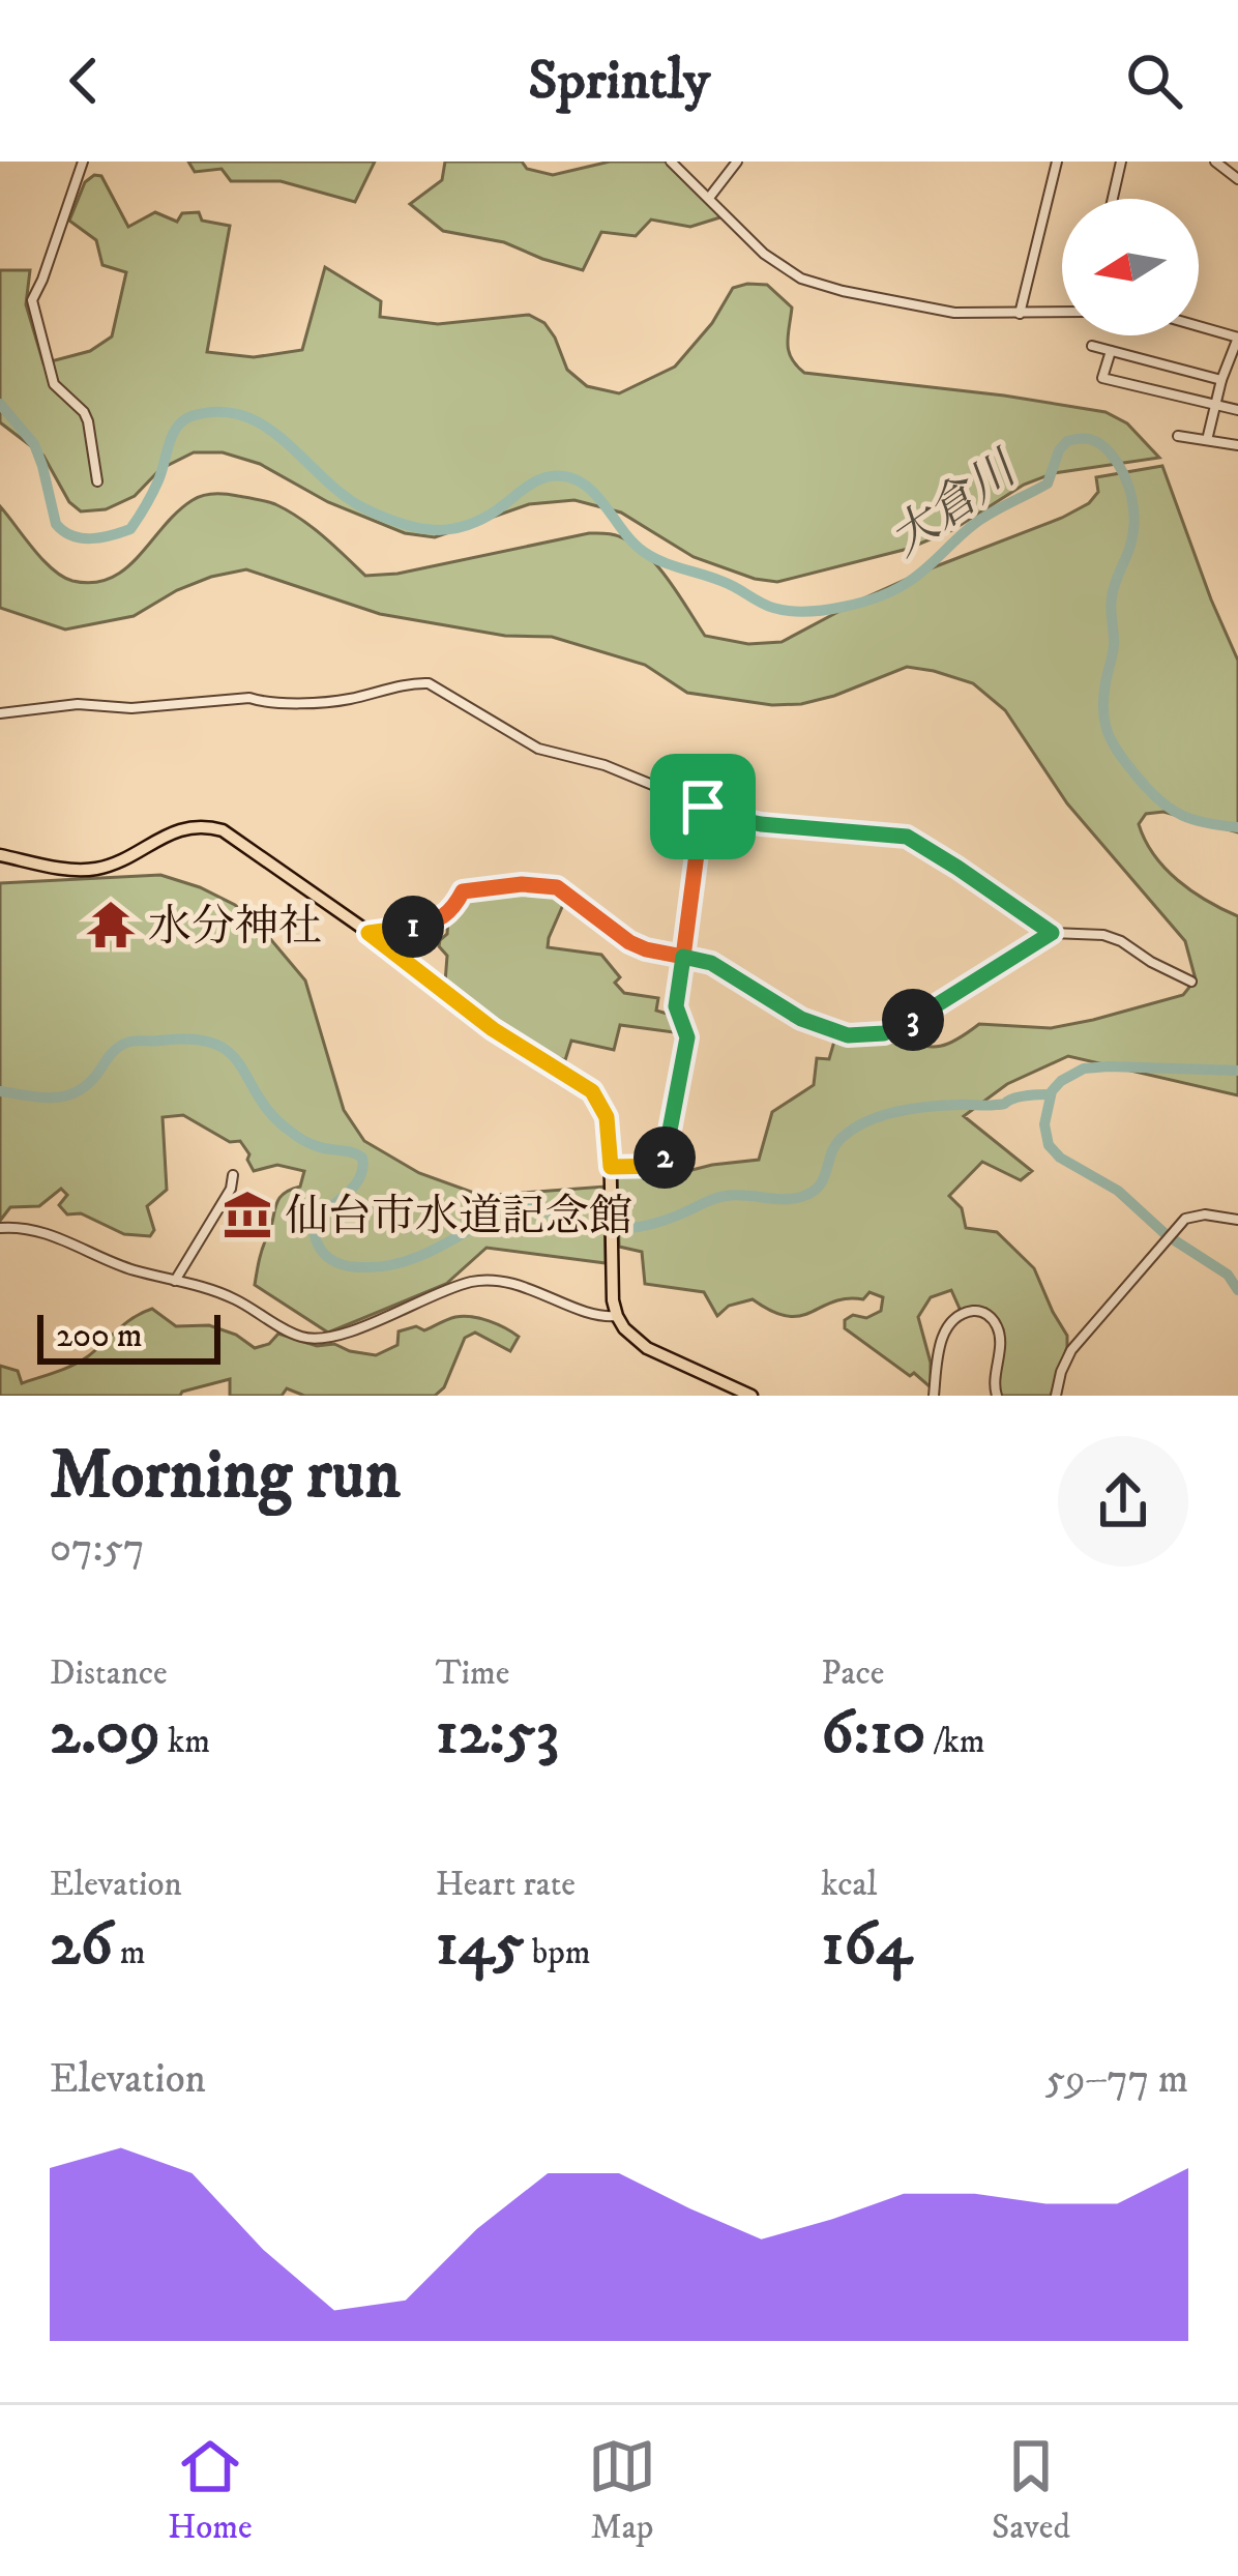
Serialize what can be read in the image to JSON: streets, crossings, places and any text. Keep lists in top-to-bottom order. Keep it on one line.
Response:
{"water":["大倉川"],"places":{"temple":["水分神社"],"museum":["仙台市水道記念館"]},"scale_bar":"200 m","north":"left","page":{"header":"Sprintly","pins":["1","3","2"],"scale":"200 m","heading":["Morning run","07:57"],"stats":[["Distance","2.09 km"],["Time","12:53"],["Pace","6:10 /km"],["Elevation","26 m"],["Heart rate","145 bpm"],["kcal","164"]],"chart":["Elevation","59–77 m"],"tabs":["Home","Map","Saved"]}}
